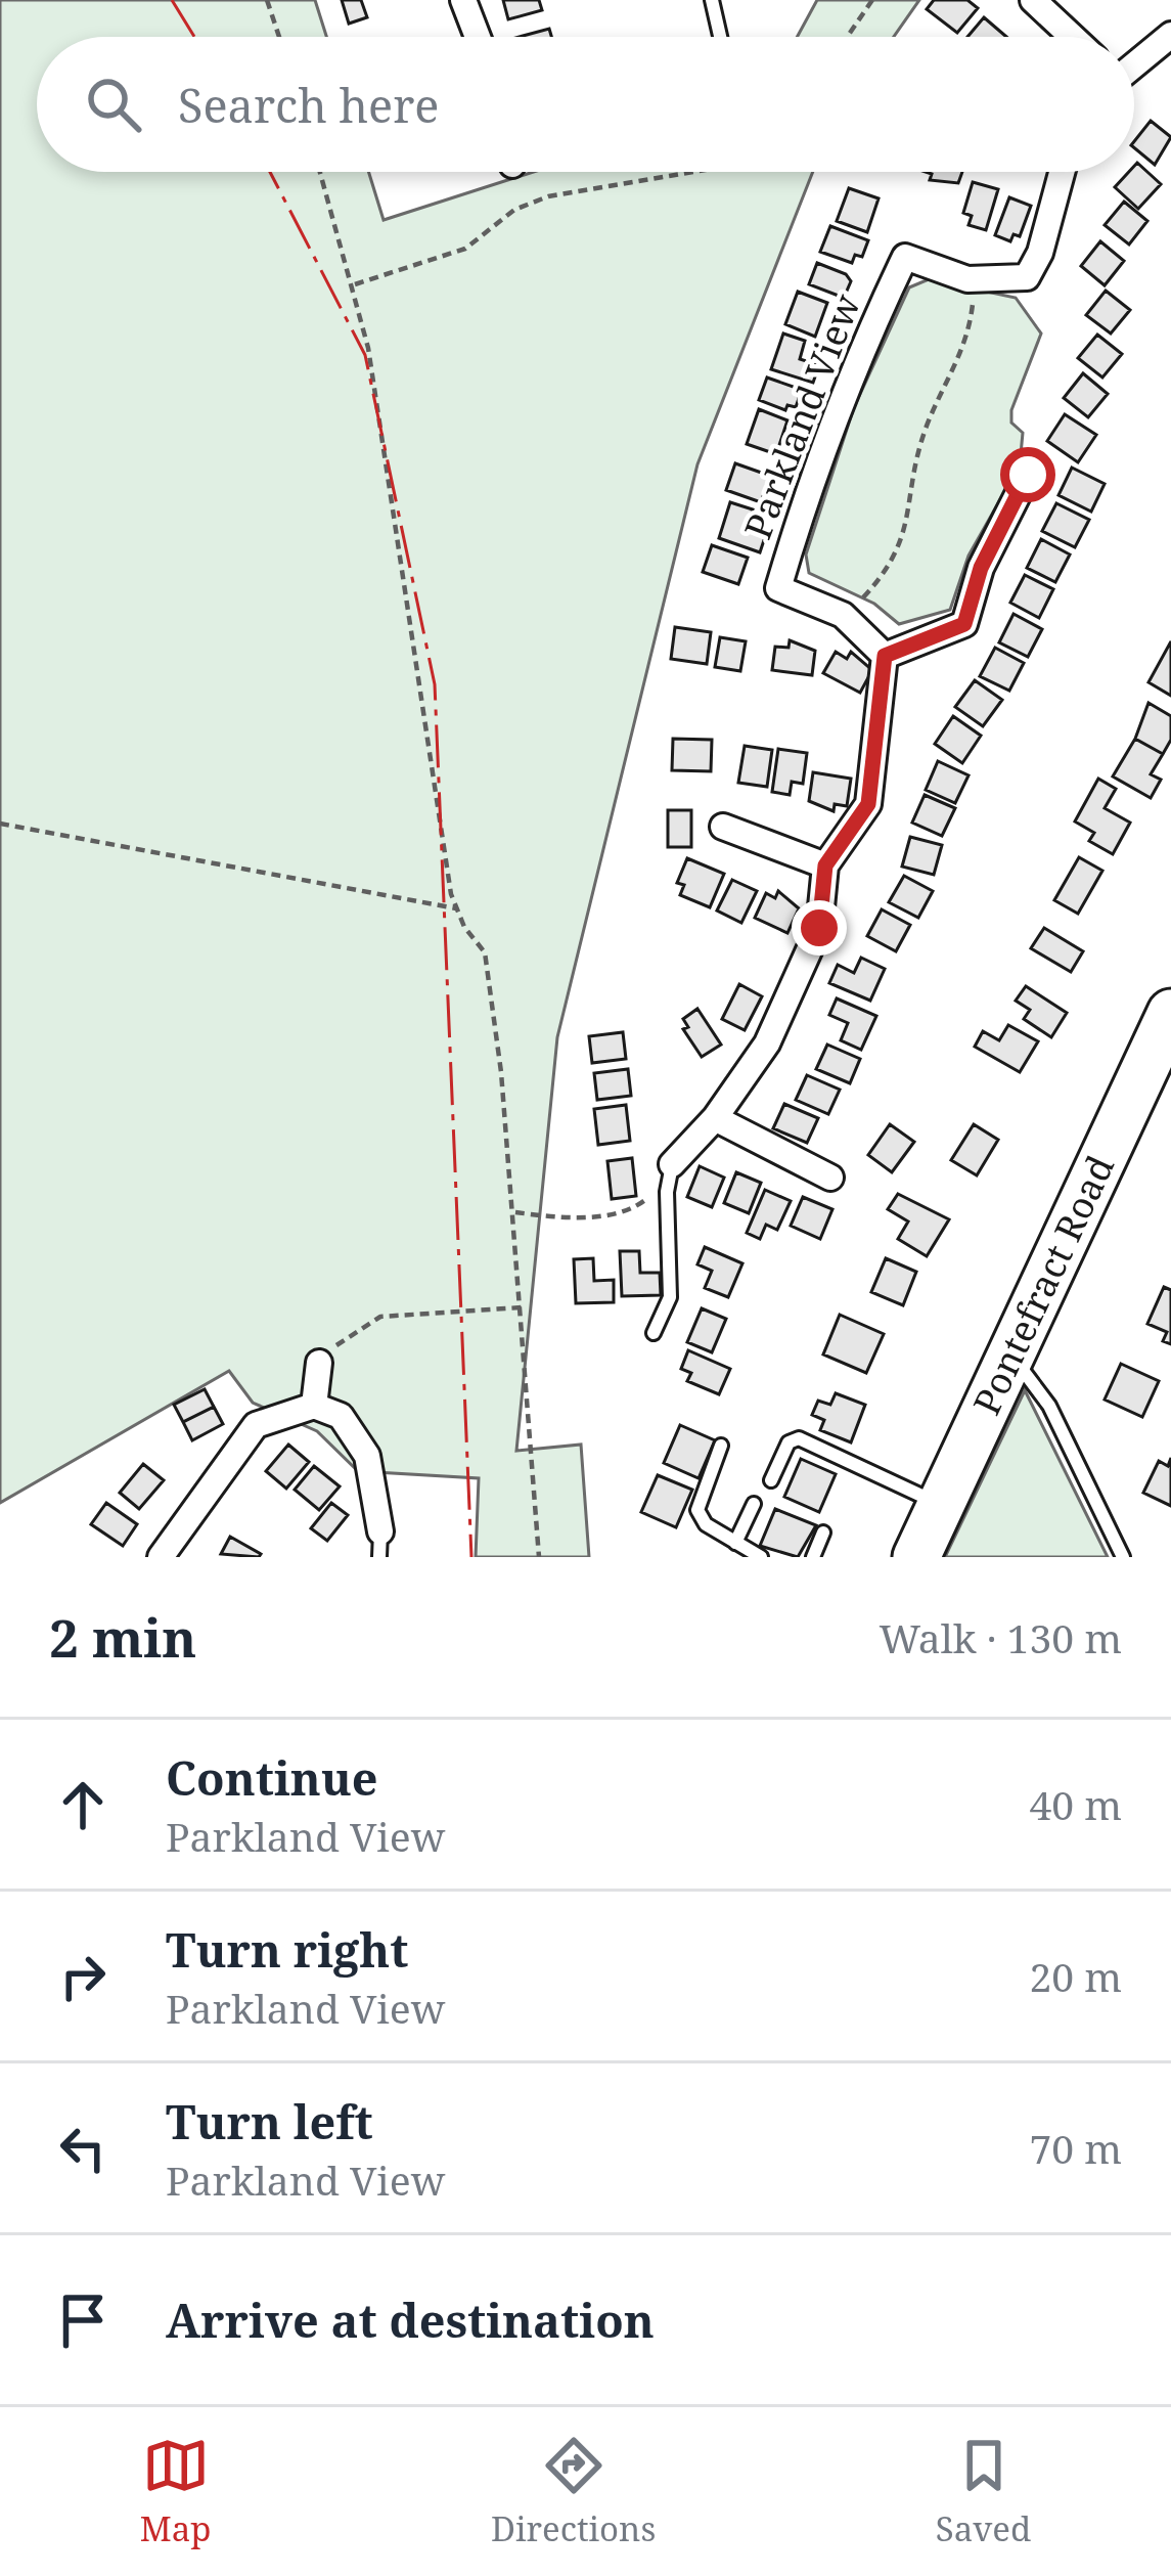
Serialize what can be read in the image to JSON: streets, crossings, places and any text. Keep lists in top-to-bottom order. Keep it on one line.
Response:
{"streets":{"highway":["Pontefract Road"],"street":["Parkland View"]},"page":{"search":"Search here","heading":["2 min","Walk · 130 m"],"list":[["Continue","Parkland View","40 m"],["Turn right","Parkland View","20 m"],["Turn left","Parkland View","70 m"],"Arrive at destination"],"nav":["Map","Directions","Saved"]}}
